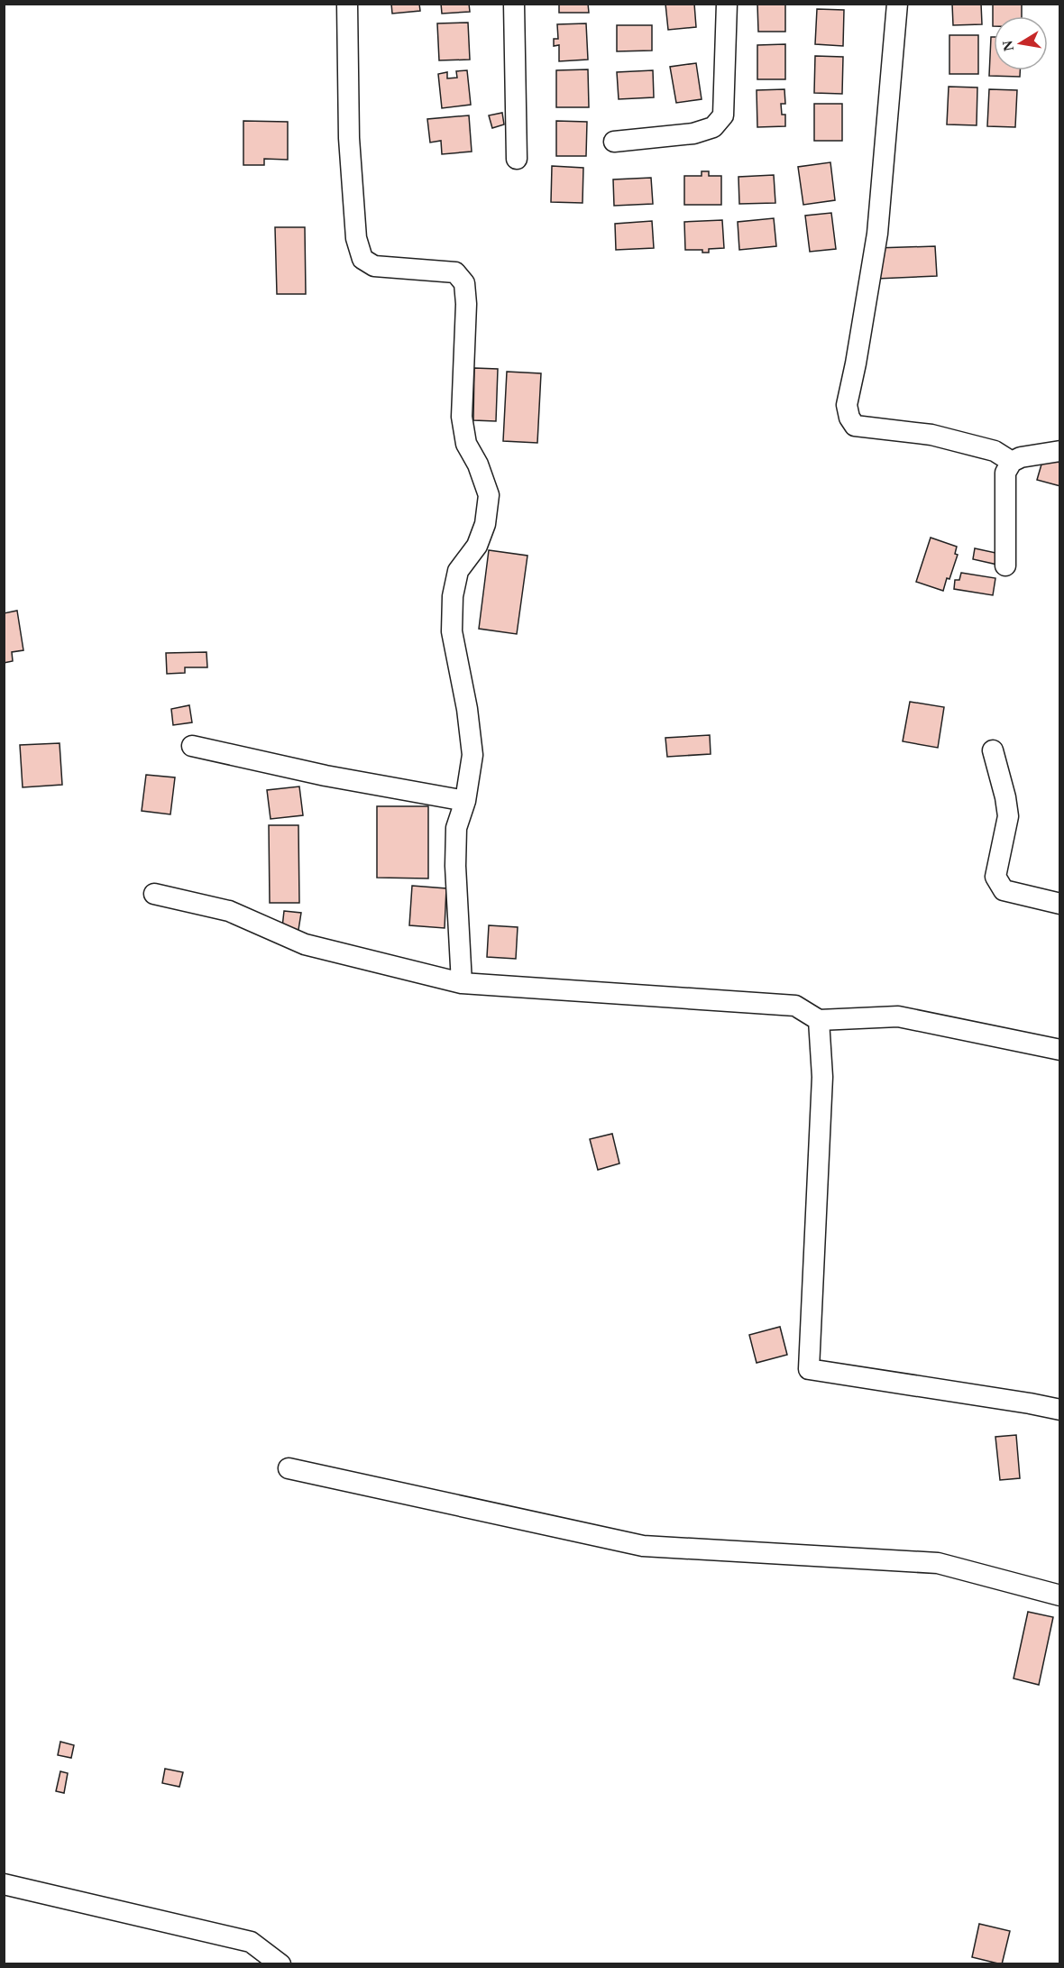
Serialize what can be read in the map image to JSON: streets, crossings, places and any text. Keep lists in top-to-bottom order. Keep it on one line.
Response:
{"north":"left"}
